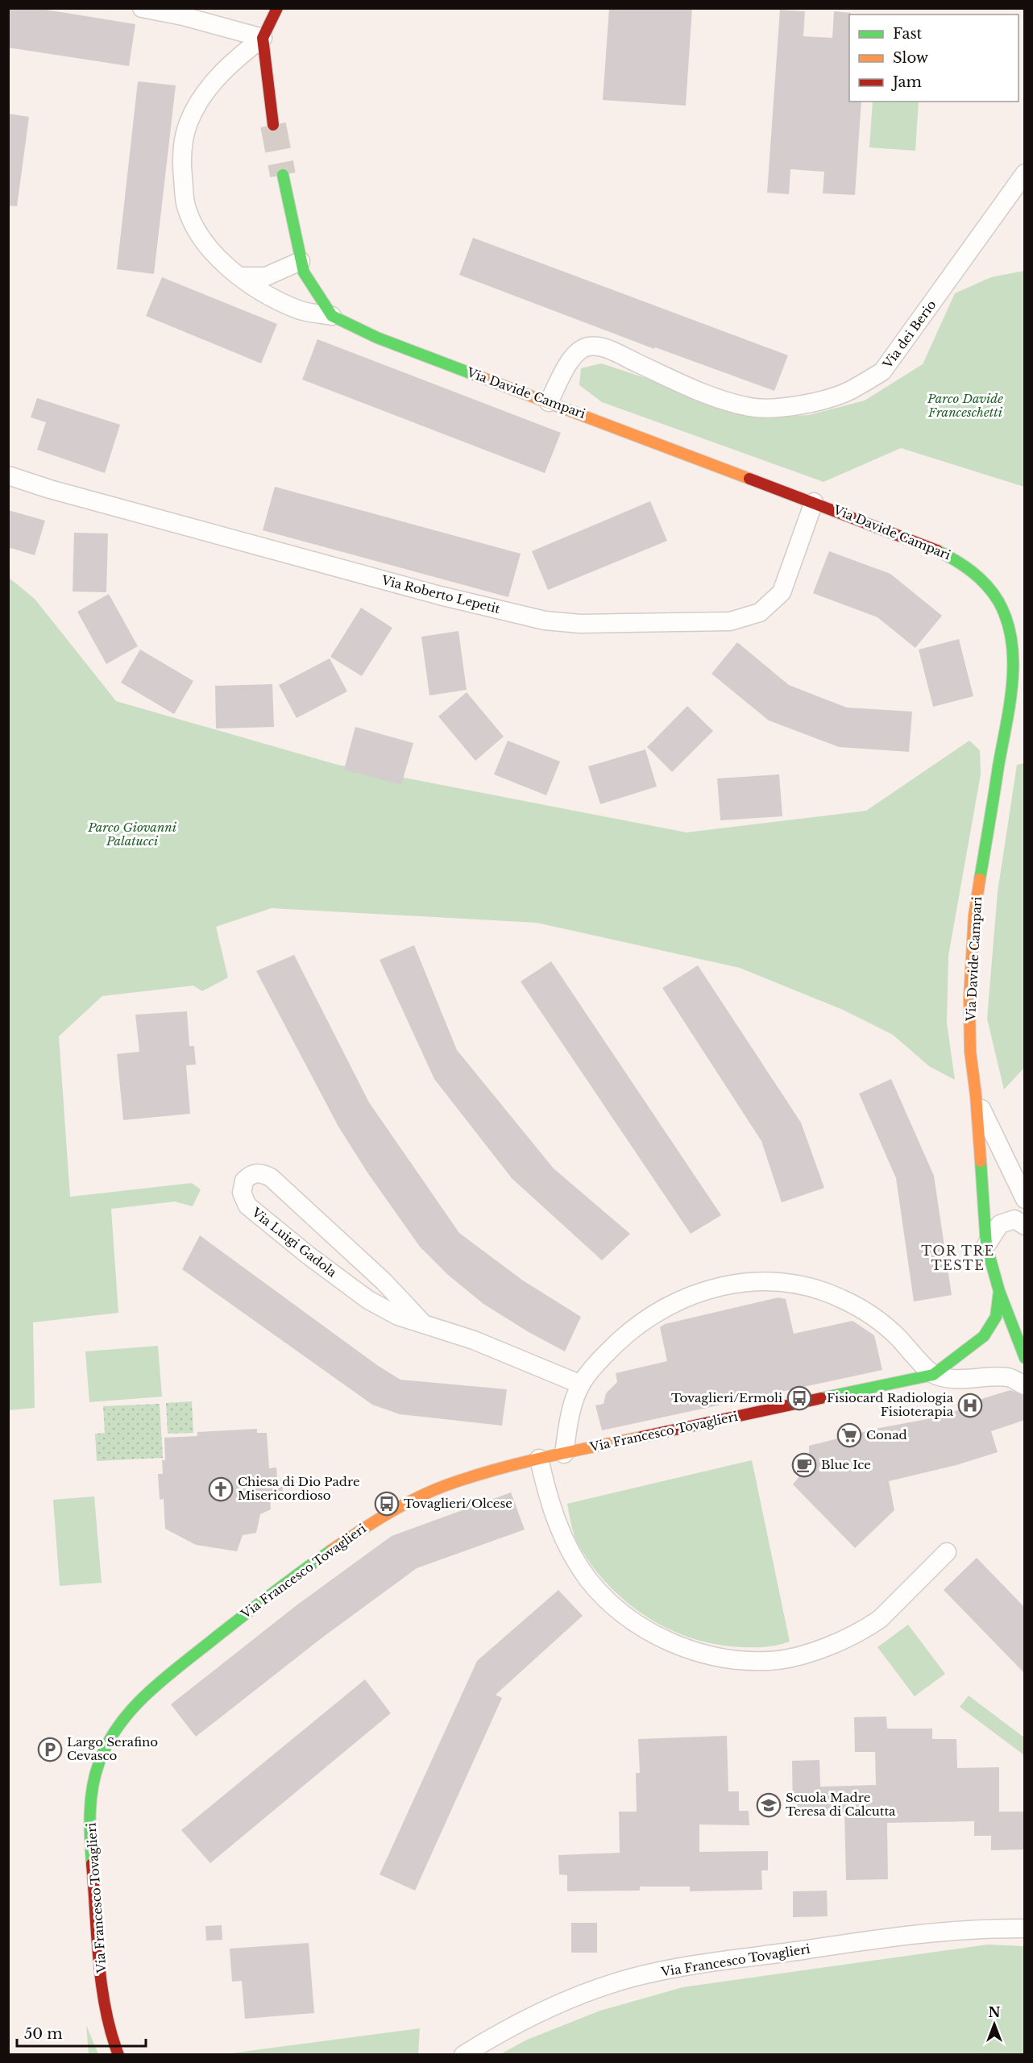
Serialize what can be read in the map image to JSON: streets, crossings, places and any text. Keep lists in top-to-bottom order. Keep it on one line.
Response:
{"streets":{"street":["Via dei Berio","Via Davide Campari","Via Roberto Lepetit","Via Luigi Gadola","Via Francesco Tovaglieri"]},"crossings":[["Via dei Berio","Via Davide Campari"],["Via Davide Campari","Via Roberto Lepetit"]],"districts":["TOR TRE TESTE"],"parks":["Parco Davide Franceschetti","Parco Giovanni Palatucci"],"places":{"bus stop":["Tovaglieri/Ermoli","Tovaglieri/Olcese"],"hospital":["Fisiocard Radiologia Fisioterapia"],"supermarket":["Conad"],"cafe":["Blue Ice"],"church":["Chiesa di Dio Padre Misericordioso"],"parking":["Largo Serafino Cevasco"],"school or university":["Scuola Madre Teresa di Calcutta"]},"legend":["Fast","Slow","Jam"],"scale_bar":"50 m","north":"top"}
